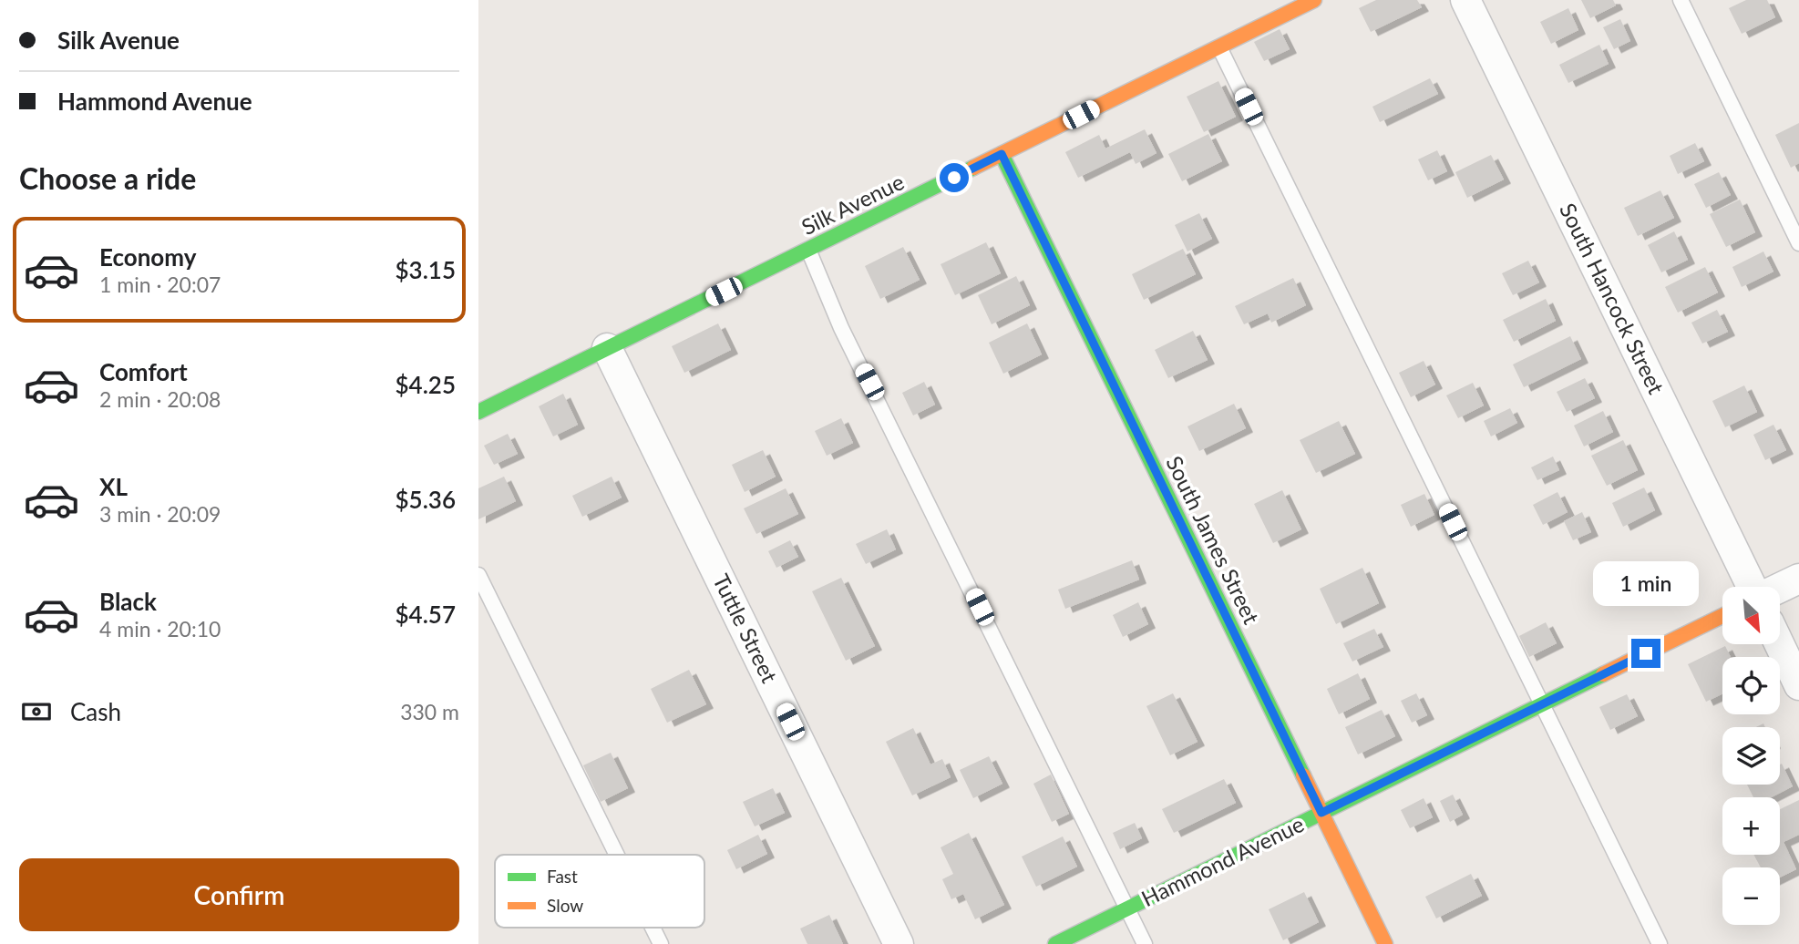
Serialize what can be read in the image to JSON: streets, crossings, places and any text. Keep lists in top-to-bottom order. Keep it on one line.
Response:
{"streets":{"street":["Silk Avenue","South Hancock Street","South James Street","Tuttle Street","Hammond Avenue"]},"crossings":[["Silk Avenue","South James Street"],["Silk Avenue","Tuttle Street"],["South James Street","Hammond Avenue"]],"legend":["Fast","Slow"],"north":"bottom right","page":{"banner":["Silk Avenue","Hammond Avenue"],"heading":"Choose a ride","list":[{"name":"Economy","note":"1 min · 20:07","value":"$3.15"},{"name":"Comfort","note":"2 min · 20:08","value":"$4.25"},{"name":"XL","note":"3 min · 20:09","value":"$5.36"},{"name":"Black","note":"4 min · 20:10","value":"$4.57"}],"bubble":"1 min","map_buttons":["+","−"],"pay":["Cash","330 m"],"buttons":"Confirm"}}
